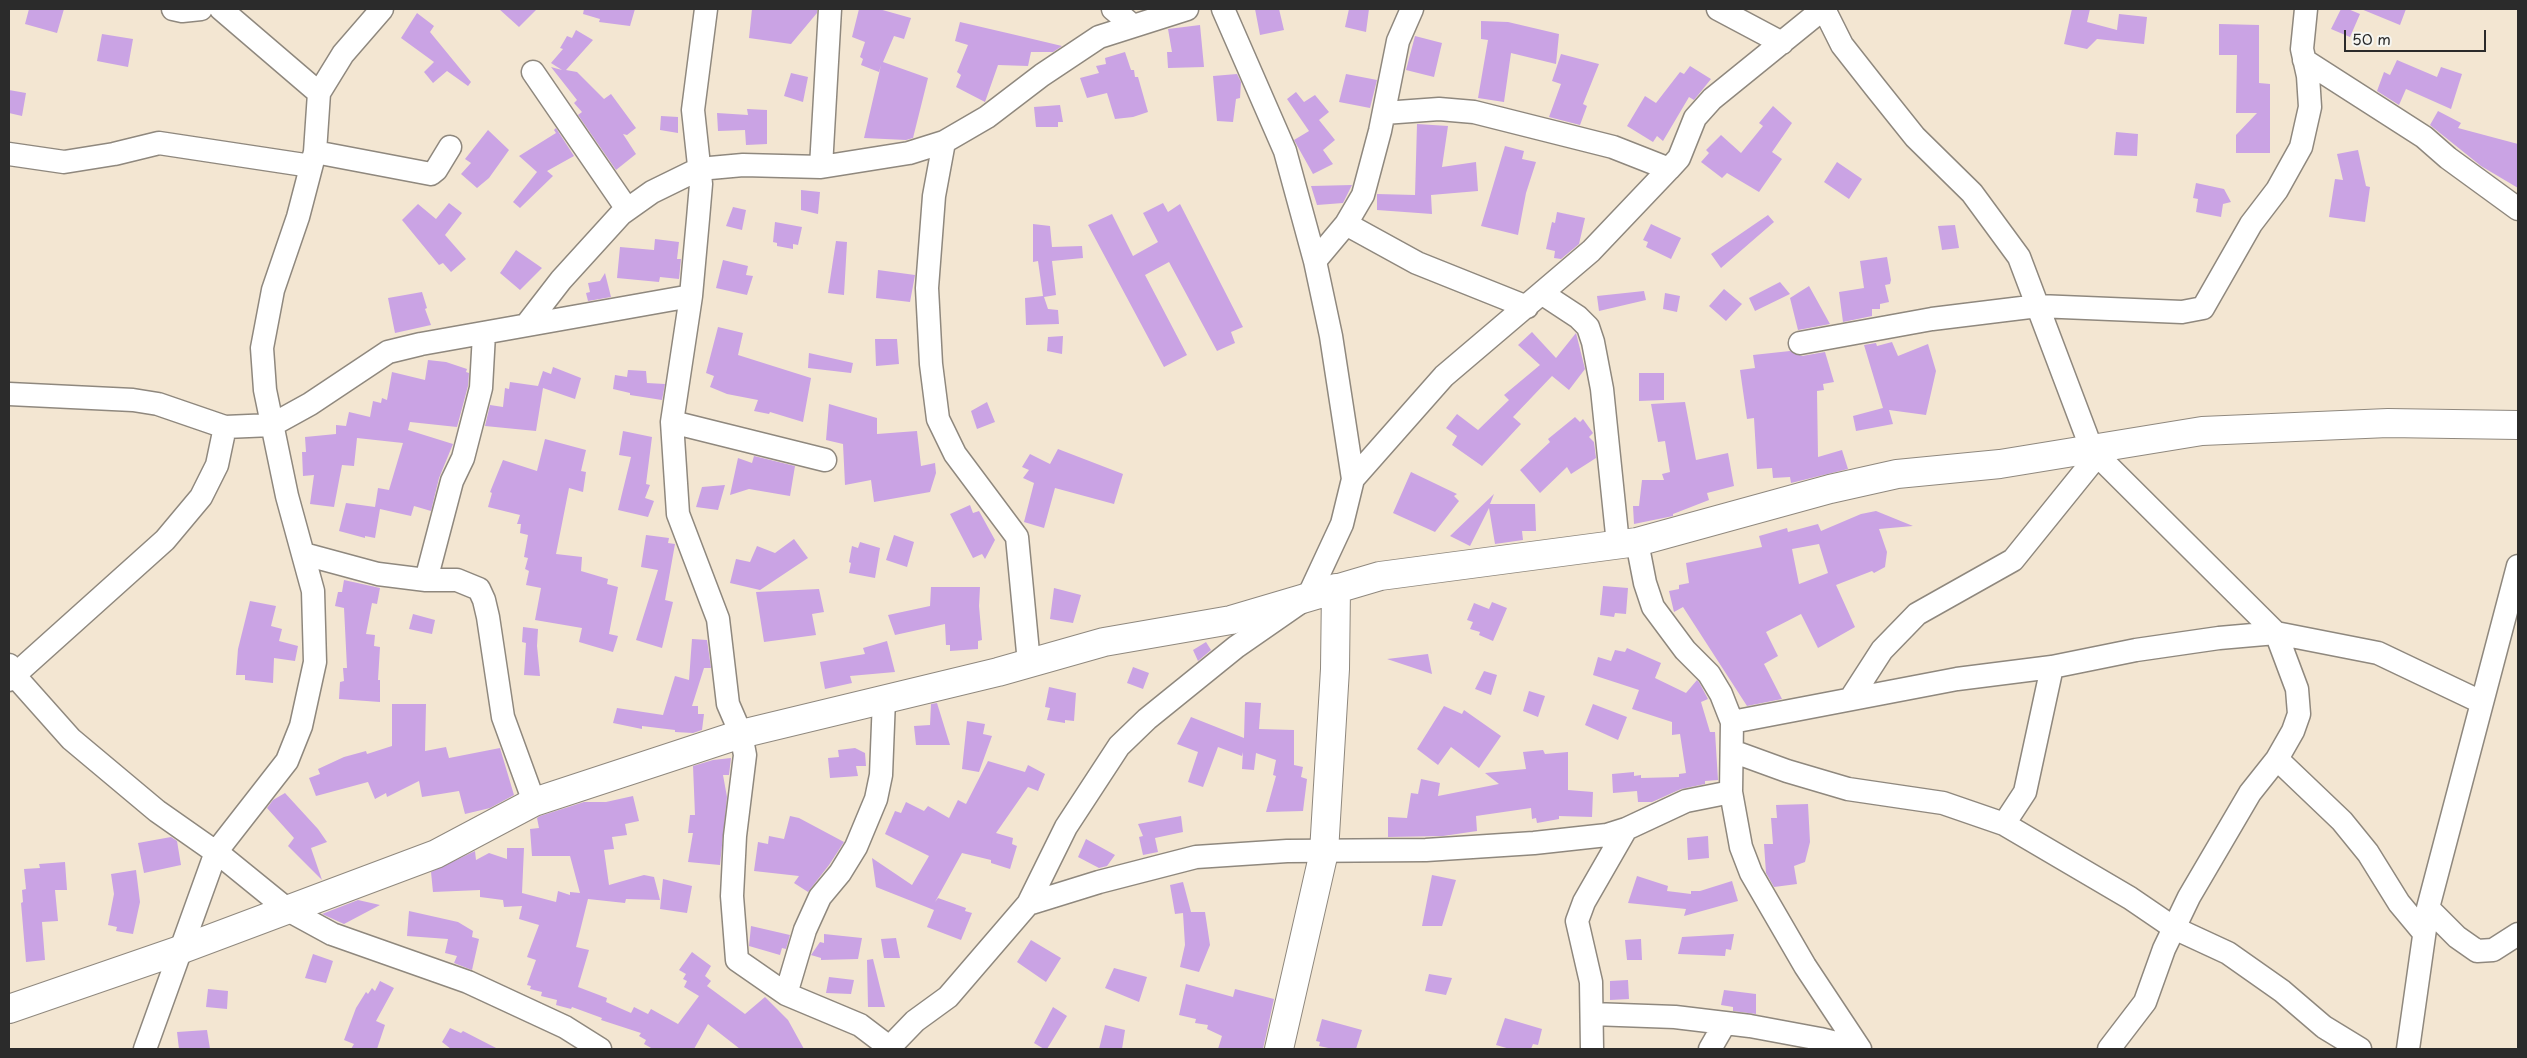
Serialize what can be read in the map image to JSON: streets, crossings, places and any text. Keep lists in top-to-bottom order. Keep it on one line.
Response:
{"scale_bar":"50 m"}
